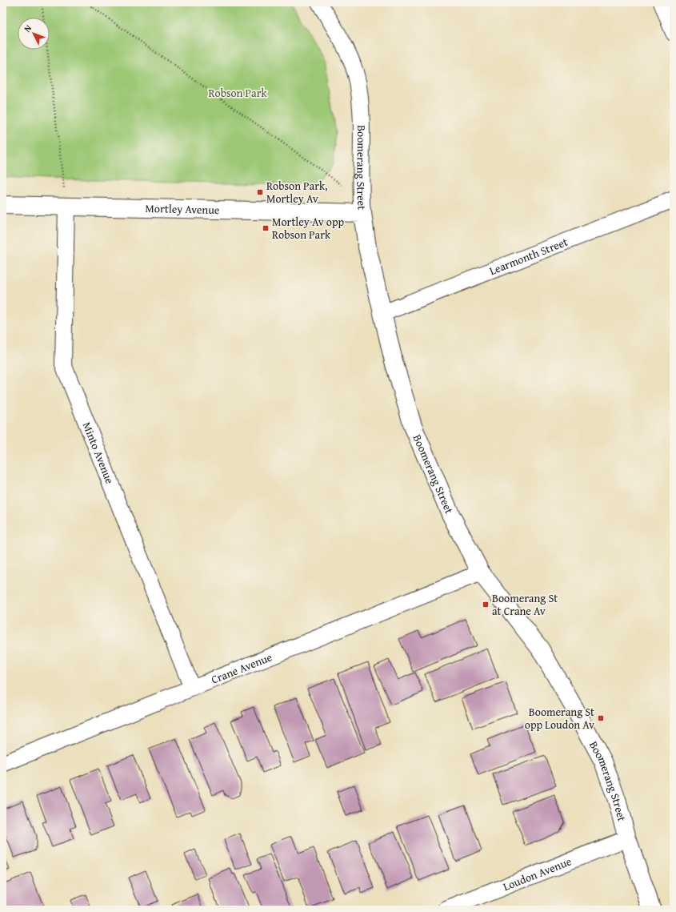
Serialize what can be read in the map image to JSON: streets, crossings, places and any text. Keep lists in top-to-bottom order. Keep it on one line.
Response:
{"streets":{"street":["Boomerang Street","Mortley Avenue","Learmonth Street","Minto Avenue","Crane Avenue","Loudon Avenue"]},"crossings":[["Boomerang Street","Mortley Avenue"],["Boomerang Street","Learmonth Street"],["Boomerang Street","Crane Avenue"],["Boomerang Street","Loudon Avenue"],["Mortley Avenue","Minto Avenue"],["Minto Avenue","Crane Avenue"]],"parks":["Robson Park"],"places":{"transit":["Robson Park, Mortley Av","Mortley Av opp Robson Park","Boomerang St at Crane Av","Boomerang St opp Loudon Av"]},"north":"top left"}
